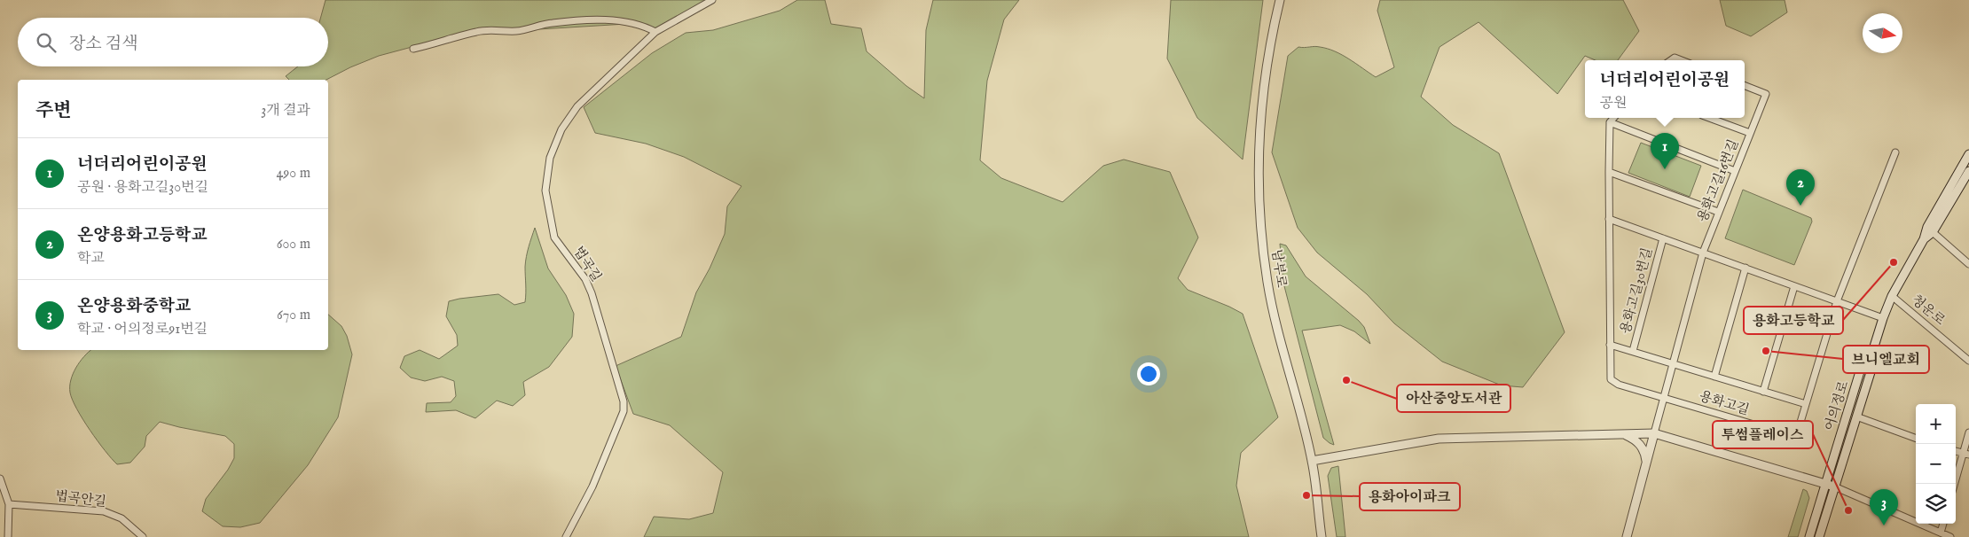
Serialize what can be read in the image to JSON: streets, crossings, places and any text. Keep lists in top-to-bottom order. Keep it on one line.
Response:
{"streets":{"street":["용화고길16번길","법곡길","남부로","용화고길30번길","청운로","용화고길","어의정로","법곡안길"]},"crossings":[["용화고길16번길","용화고길30번길"],["용화고길30번길","용화고길"],["청운로","어의정로"]],"places":["용화고등학교","브니엘교회","아산중앙도서관","용화아이파크","투썸플레이스"],"north":"right","page":{"search":"장소 검색","popup":["너더리어린이공원","공원"],"heading":["주변","3개 결과"],"pins":["1","2","3"],"list":[{"mark":"1","name":"너더리어린이공원","note":"공원 · 용화고길30번길","value":"490 m"},{"mark":"2","name":"온양용화고등학교","note":"학교","value":"600 m"},{"mark":"3","name":"온양용화중학교","note":"학교 · 어의정로91번길","value":"670 m"}],"map_buttons":["+","−"]}}
